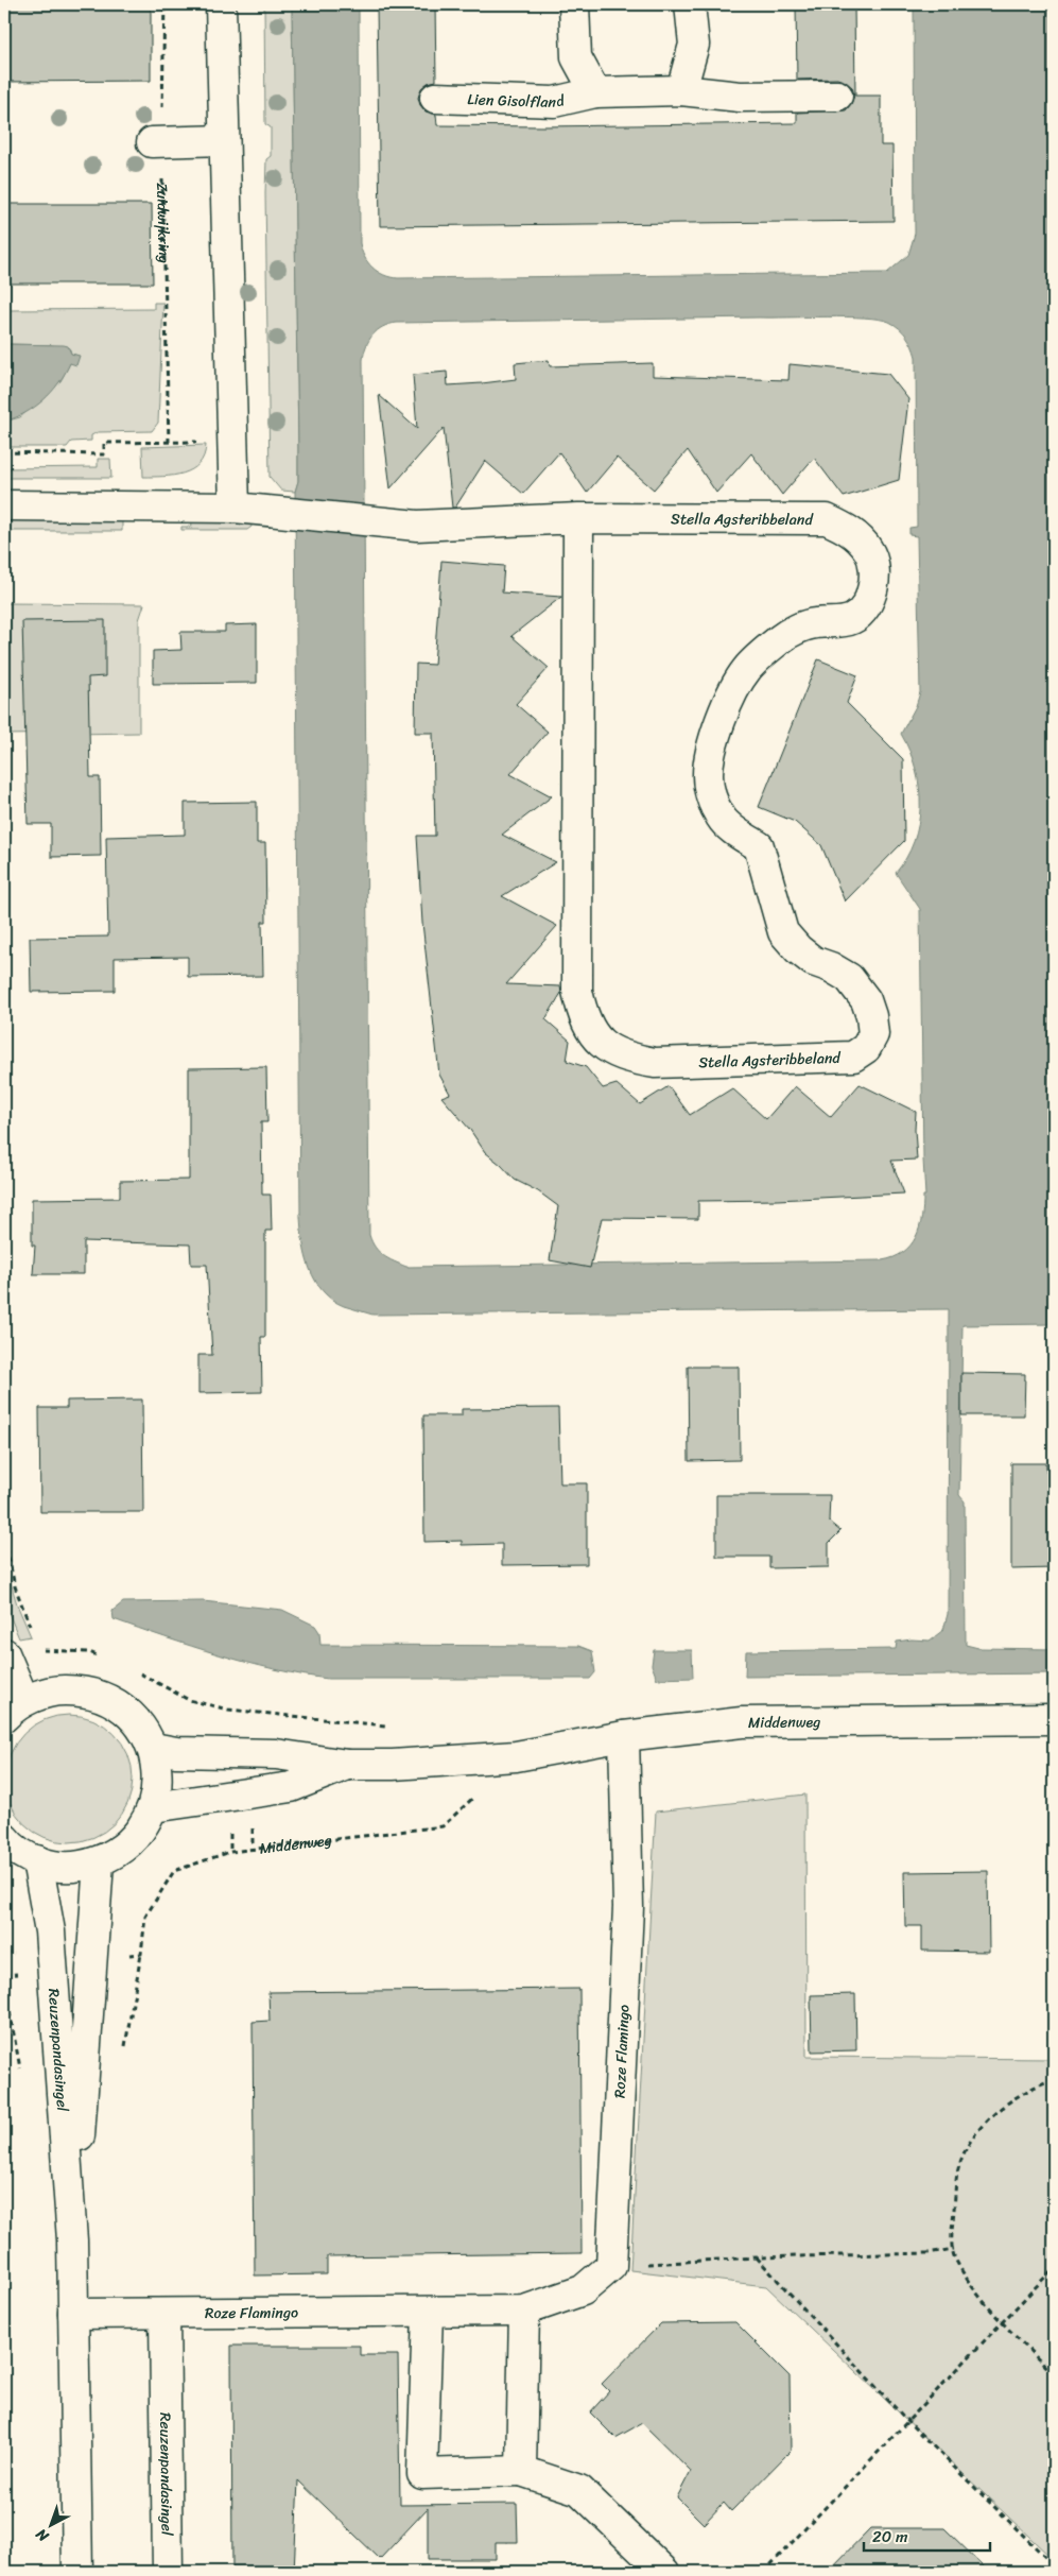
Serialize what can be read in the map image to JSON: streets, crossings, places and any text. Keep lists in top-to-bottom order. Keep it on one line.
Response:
{"streets":{"street":["Lien Gisolfland","Stella Agsteribbeland","Middenweg","Reuzenpandasingel","Roze Flamingo"],"path":["Zuidwijkring"]},"crossings":[["Middenweg","Roze Flamingo"],["Reuzenpandasingel","Roze Flamingo"]],"scale_bar":"20 m","north":"bottom left"}
